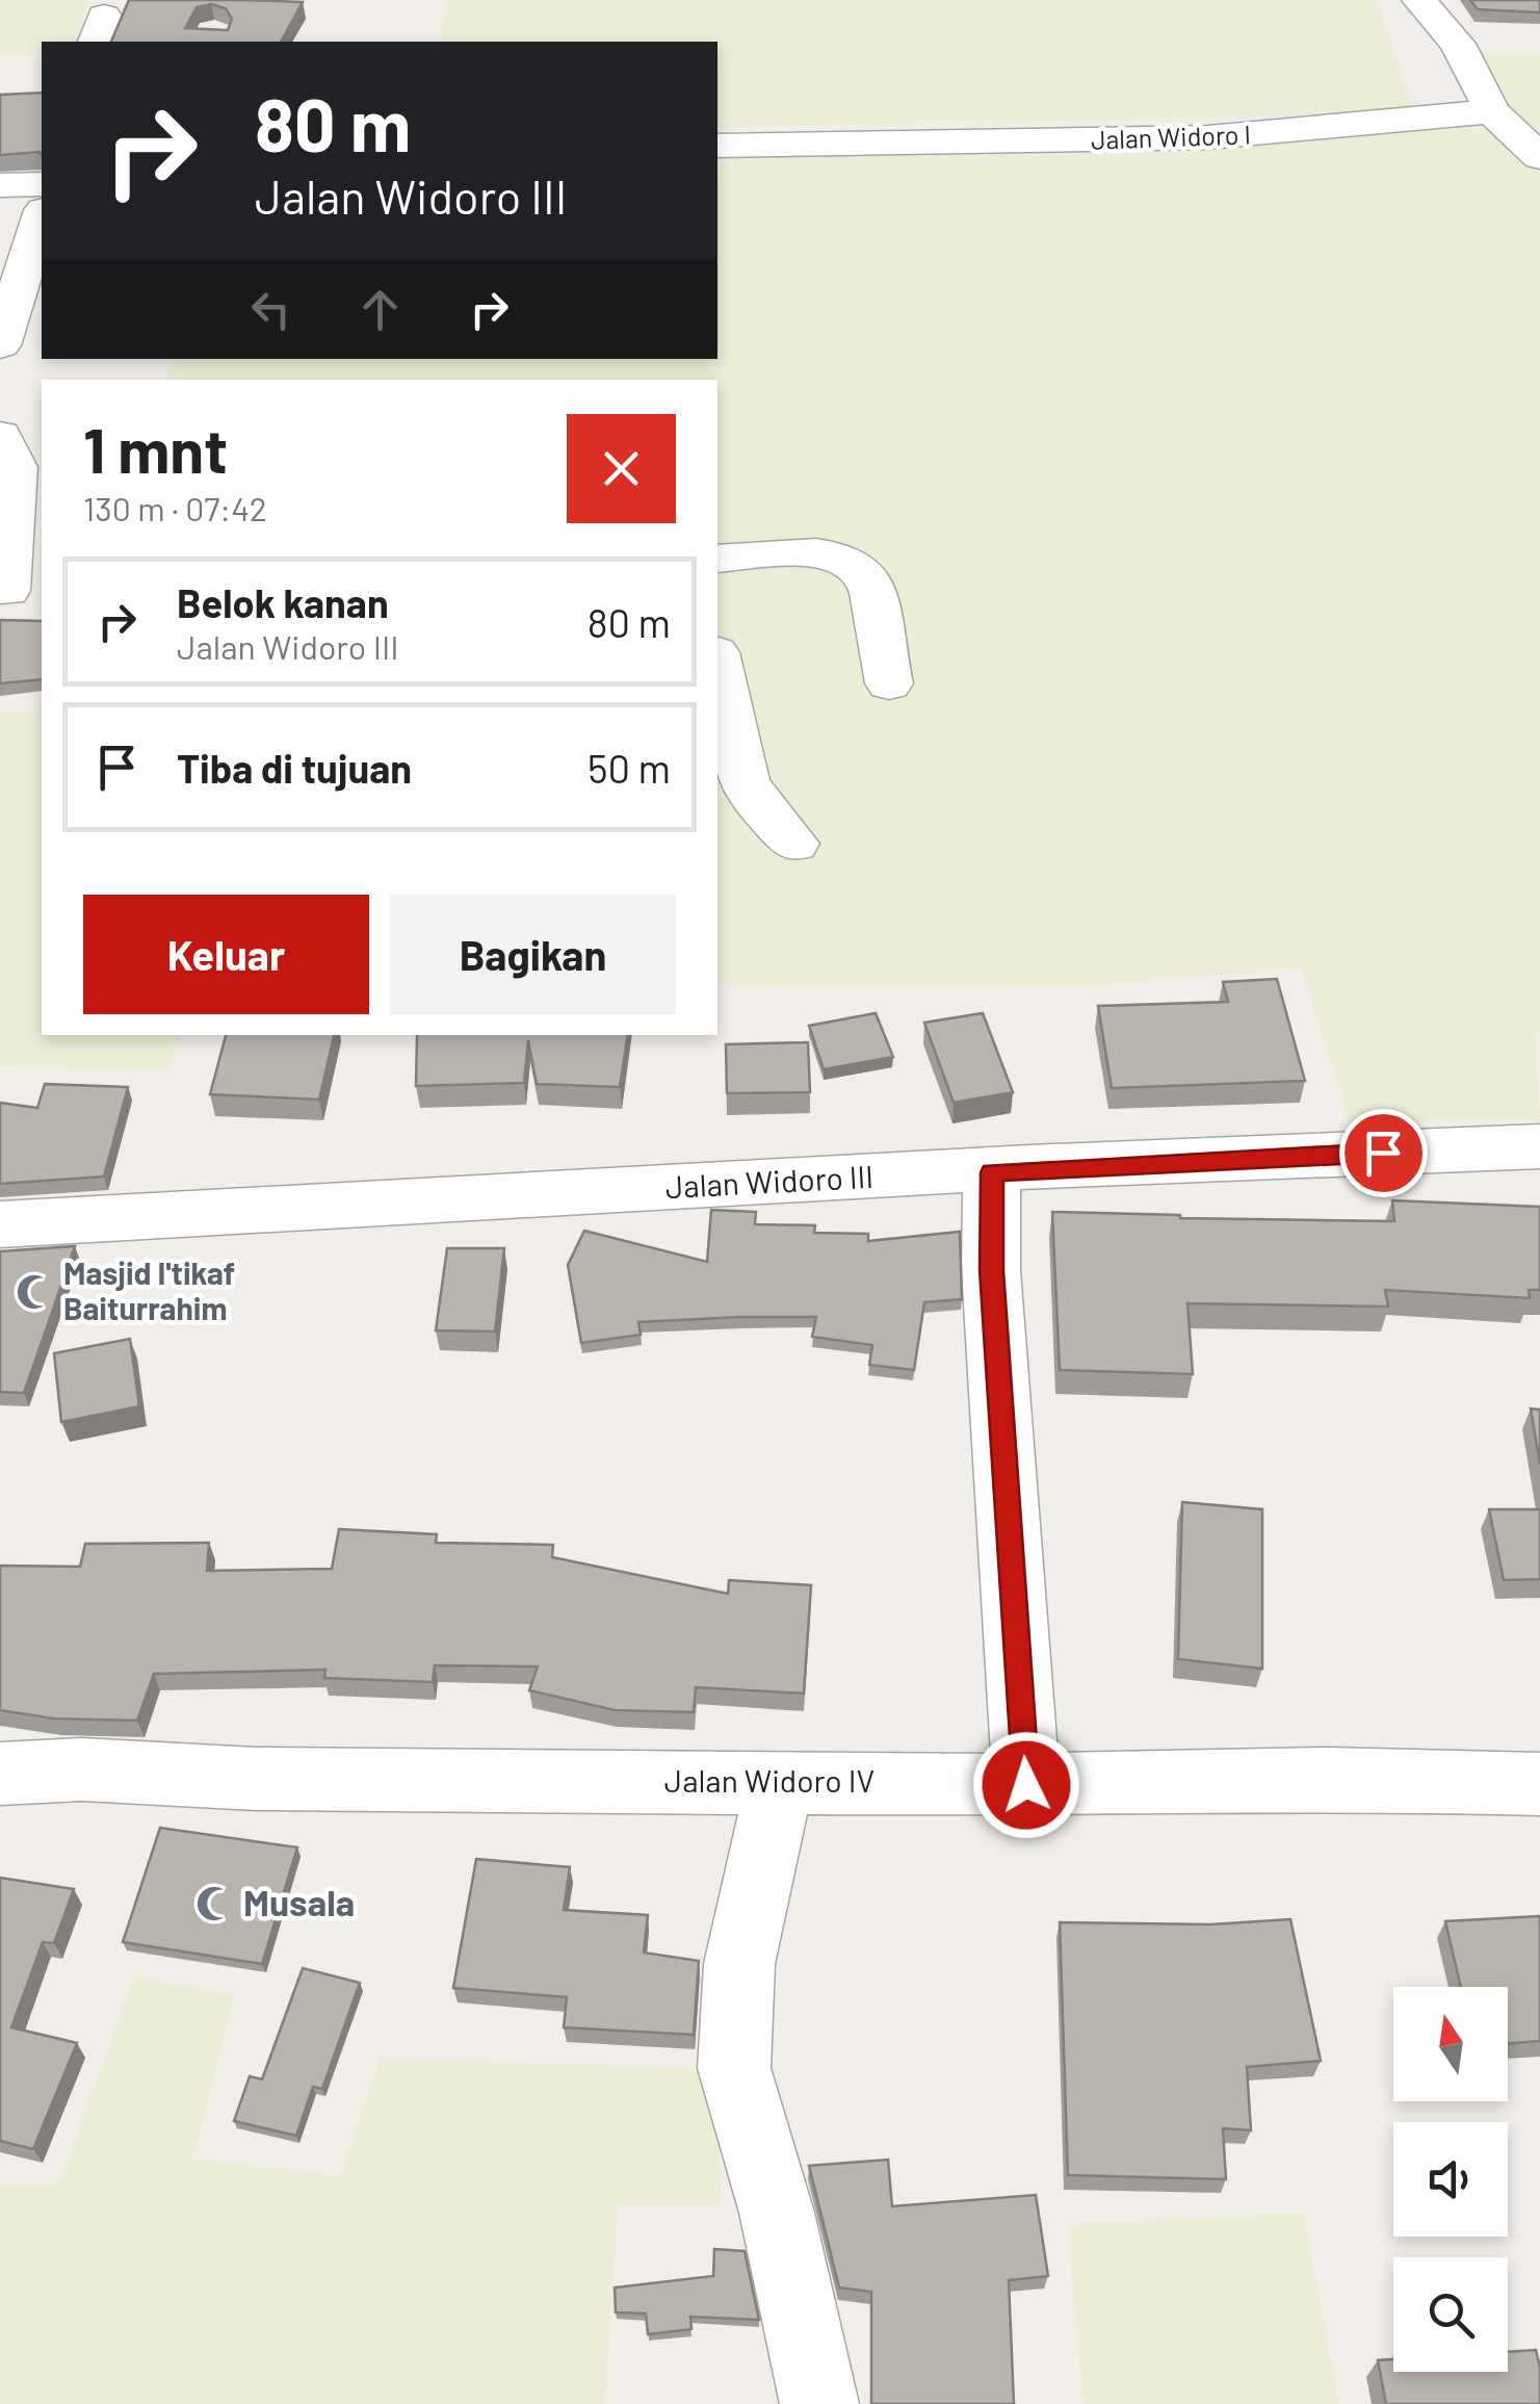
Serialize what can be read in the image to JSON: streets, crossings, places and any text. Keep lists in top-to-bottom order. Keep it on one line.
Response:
{"streets":{"street":["Jalan Widoro I","Jalan Widoro III","Jalan Widoro IV"]},"places":{"mosque":["Masjid I'tikaf Baiturrahim","Musala"]},"north":"top","page":{"turn":["80 m","Jalan Widoro III"],"heading":["1 mnt","130 m · 07:42"],"list":[{"name":"Belok kanan","note":"Jalan Widoro III","value":"80 m"},{"name":"Tiba di tujuan","value":"50 m"}],"buttons":["Keluar","Bagikan"]}}
